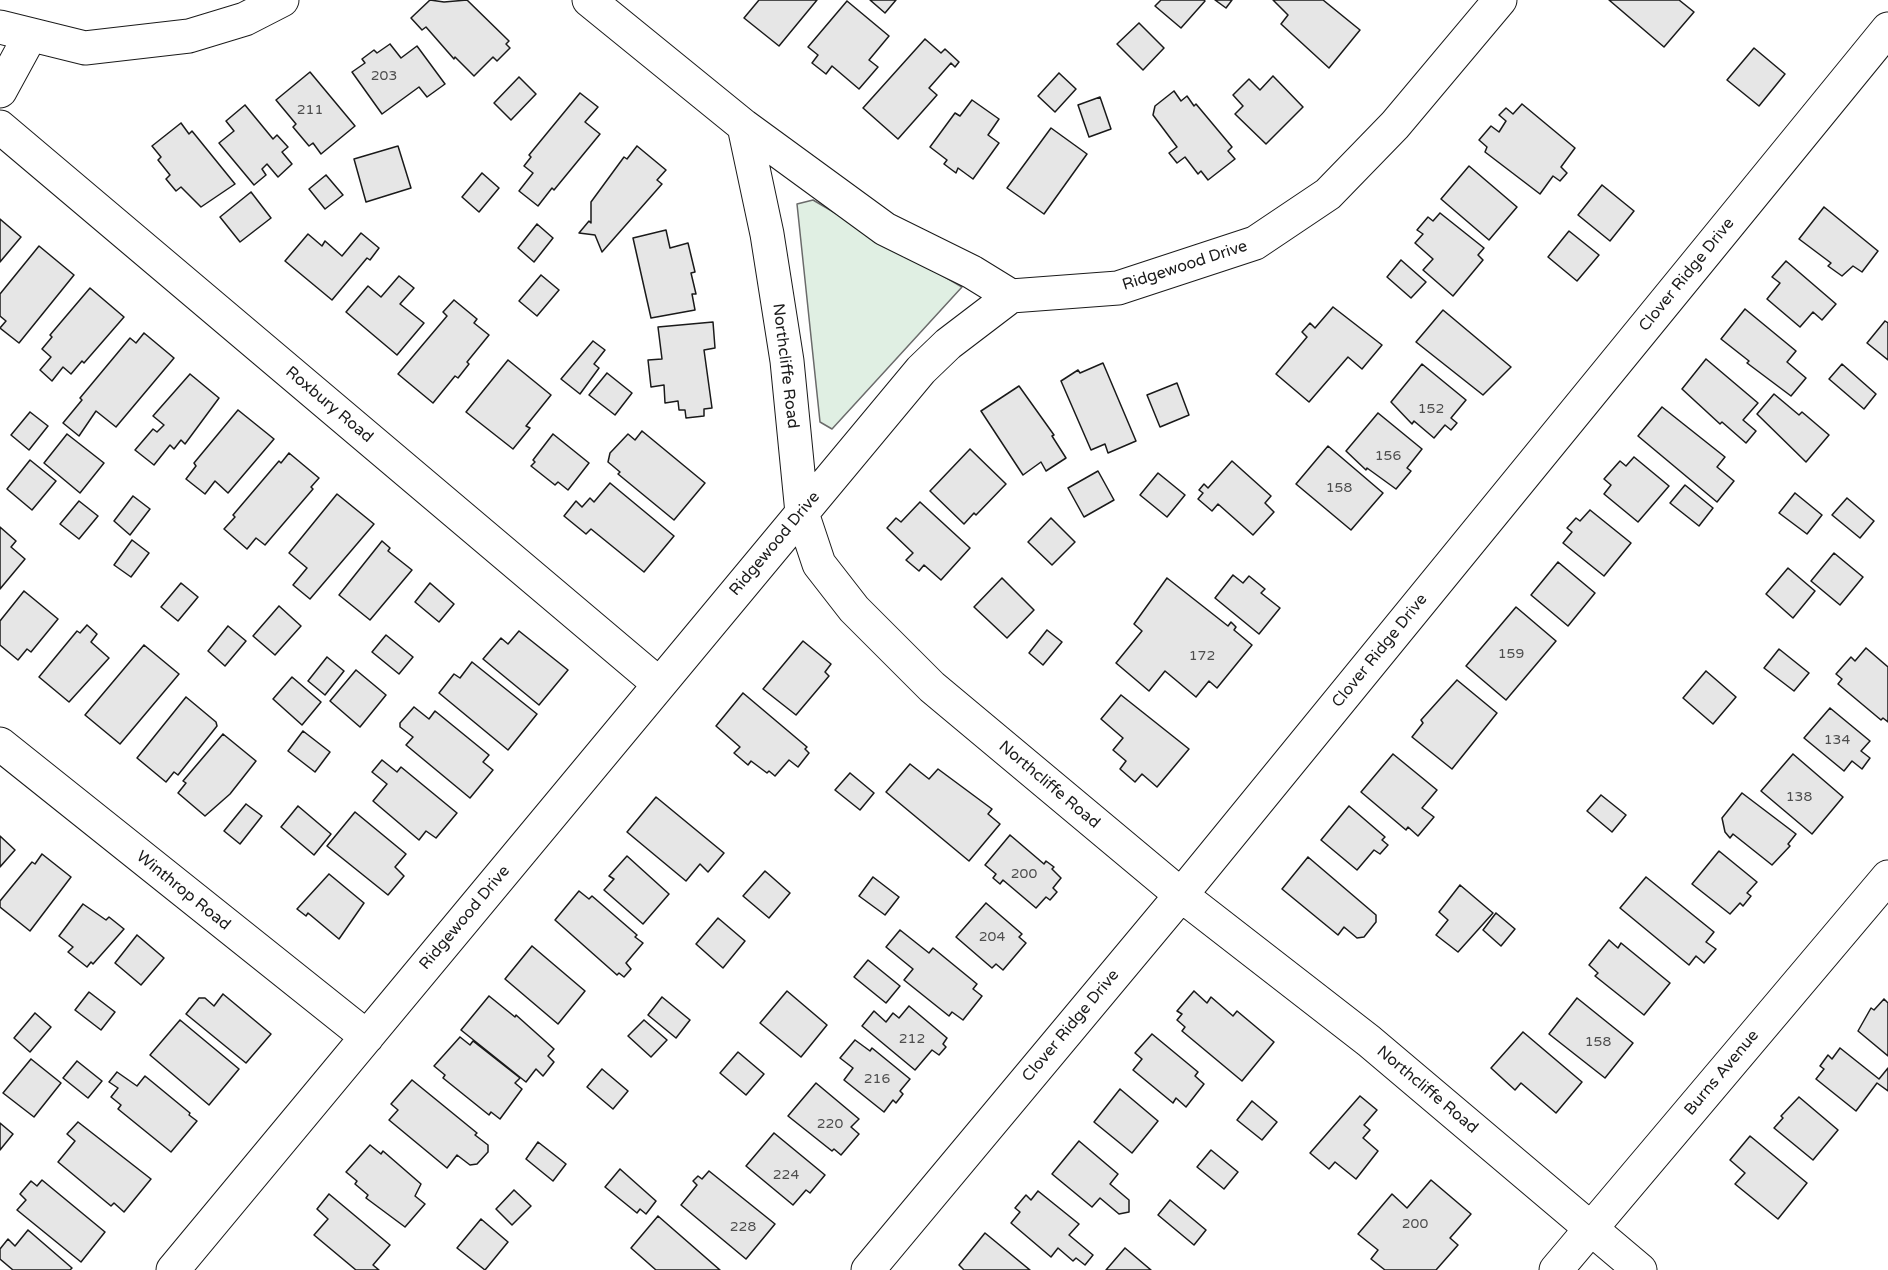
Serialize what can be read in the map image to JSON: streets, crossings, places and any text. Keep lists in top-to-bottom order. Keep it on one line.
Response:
{"streets":{"street":["Ridgewood Drive","Clover Ridge Drive","Northcliffe Road","Roxbury Road","Winthrop Road","Burns Avenue"]},"crossings":[["Ridgewood Drive","Northcliffe Road"],["Ridgewood Drive","Roxbury Road"],["Ridgewood Drive","Winthrop Road"],["Clover Ridge Drive","Northcliffe Road"],["Northcliffe Road","Burns Avenue"]],"house_numbers":["203","211","152","156","158","159","172","134","138","200","204","212","158","216","220","224","200","228"]}
